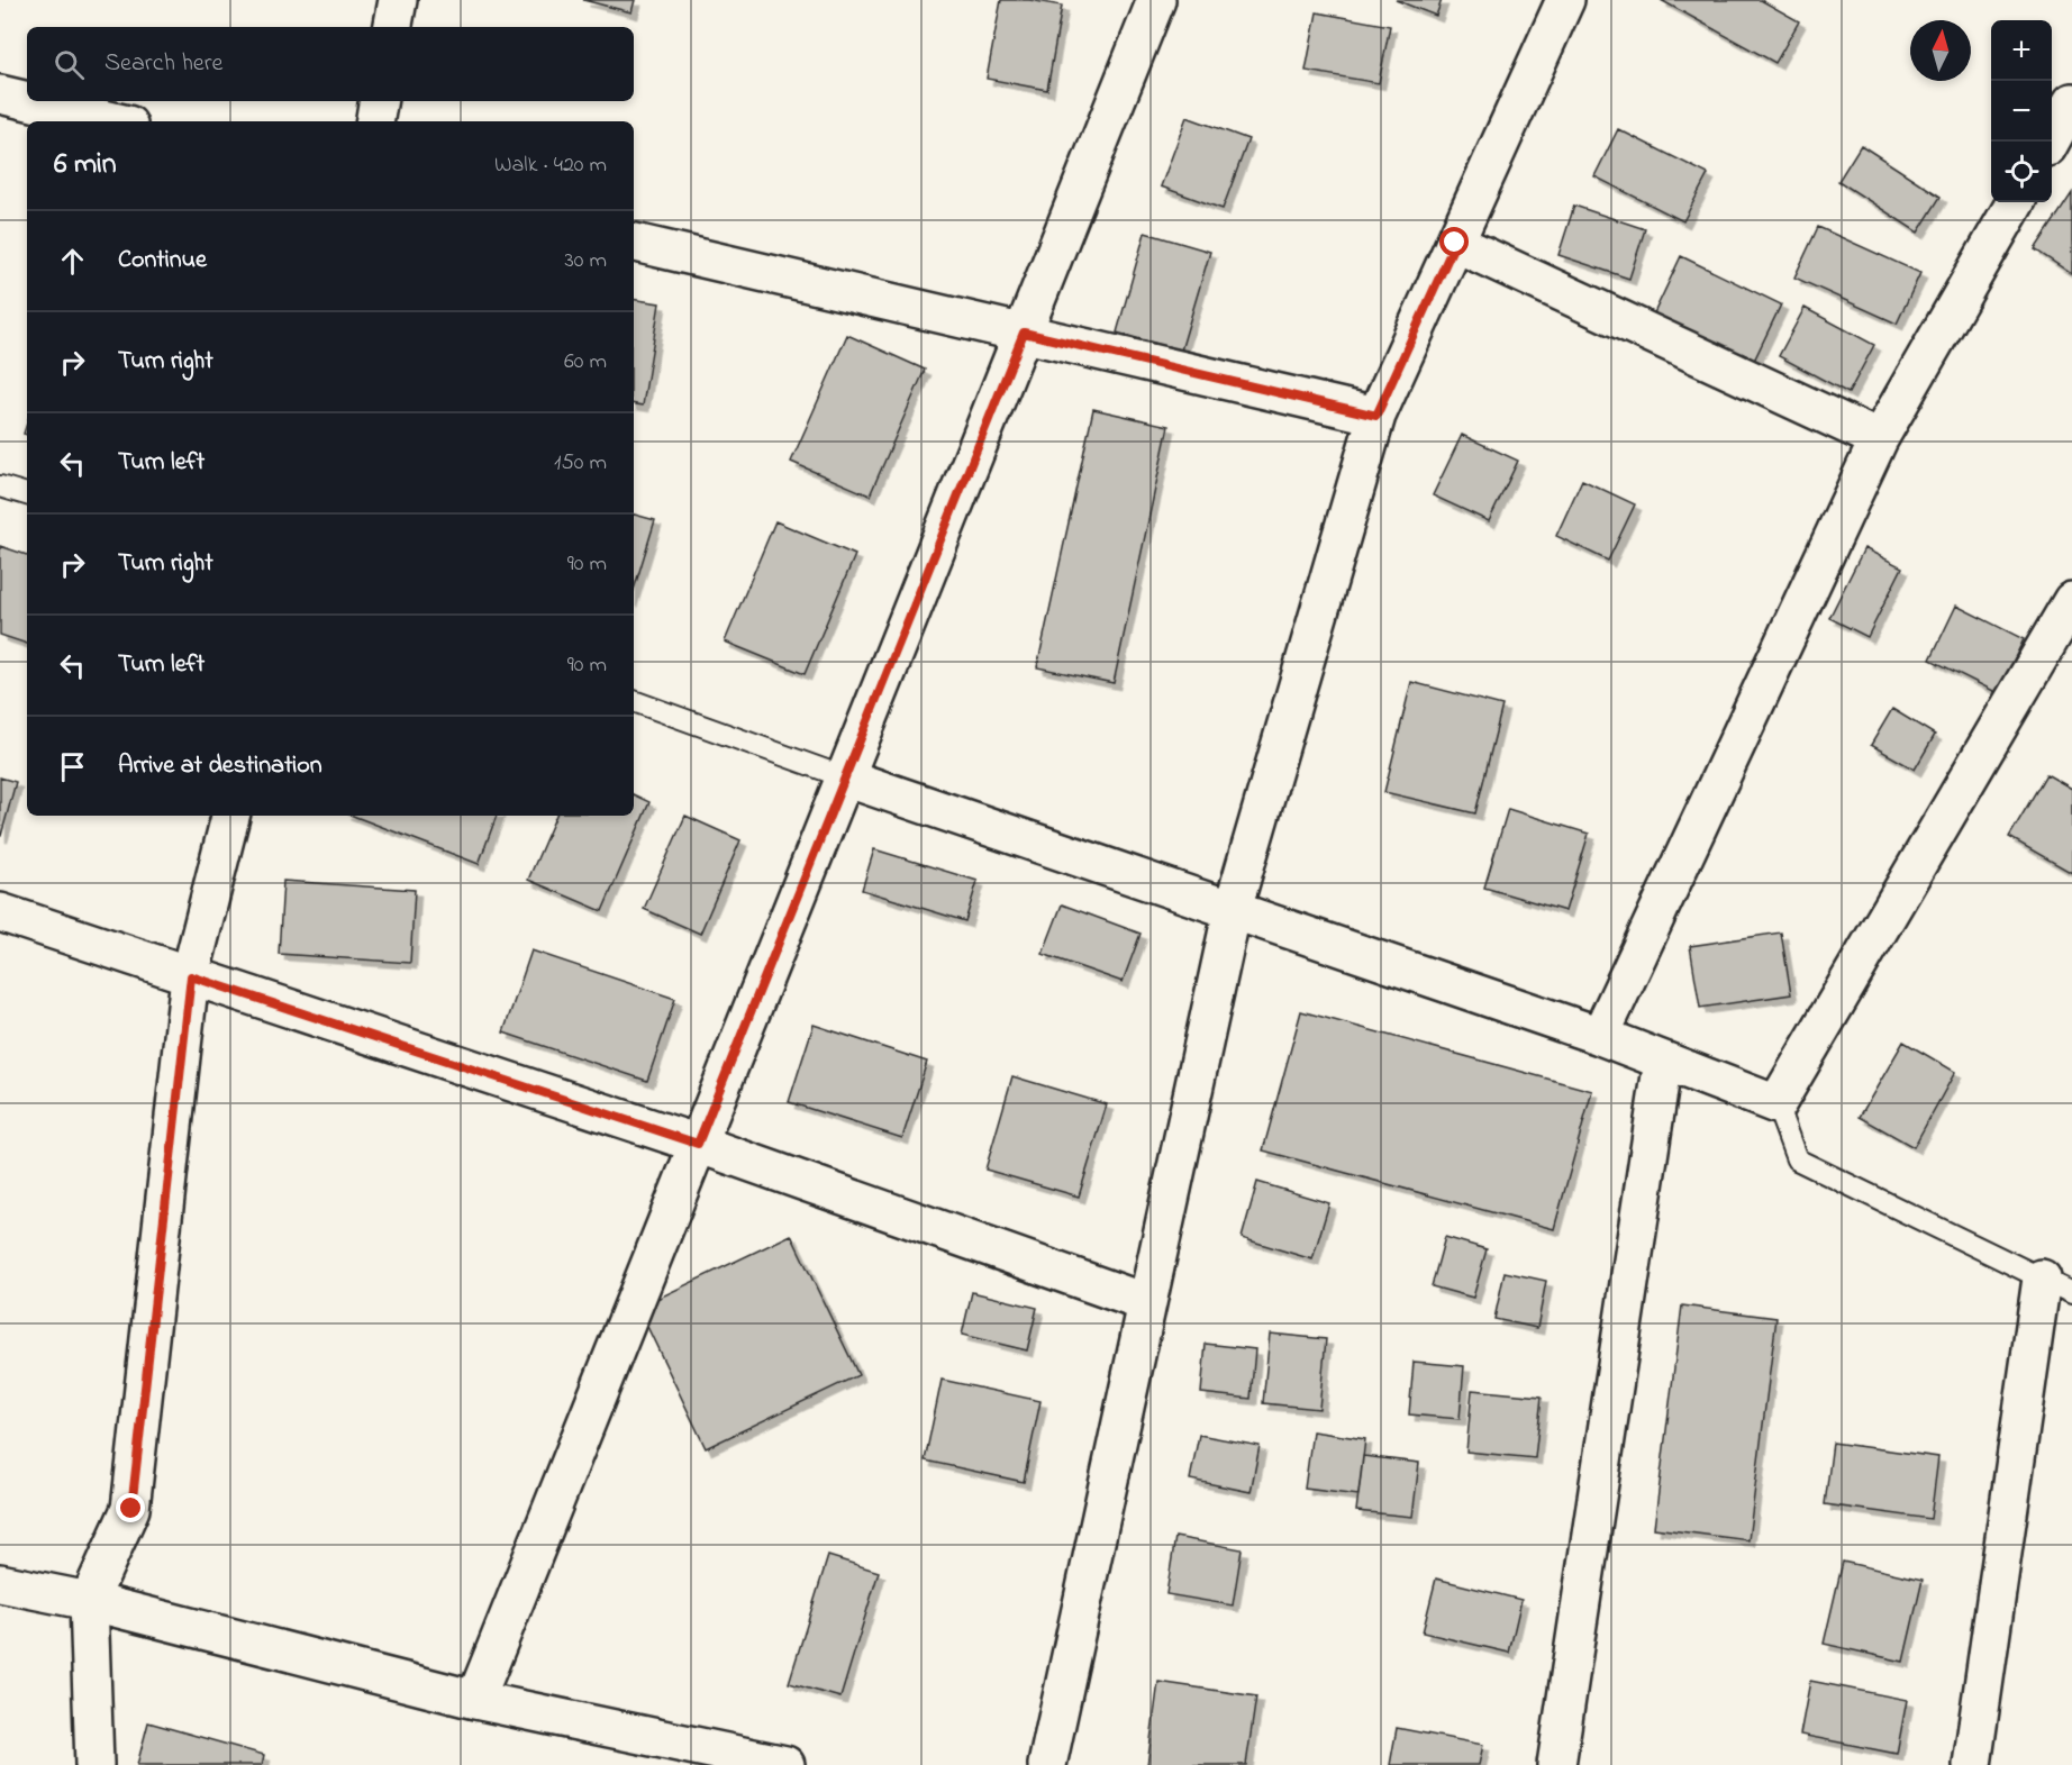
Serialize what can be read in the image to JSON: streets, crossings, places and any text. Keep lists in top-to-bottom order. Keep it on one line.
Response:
{"north":"top","page":{"map_buttons":["+","−"],"search":"Search here","heading":["6 min","Walk · 420 m"],"list":[["Continue","30 m"],["Turn right","60 m"],["Turn left","150 m"],["Turn right","90 m"],["Turn left","90 m"],"Arrive at destination"]}}
